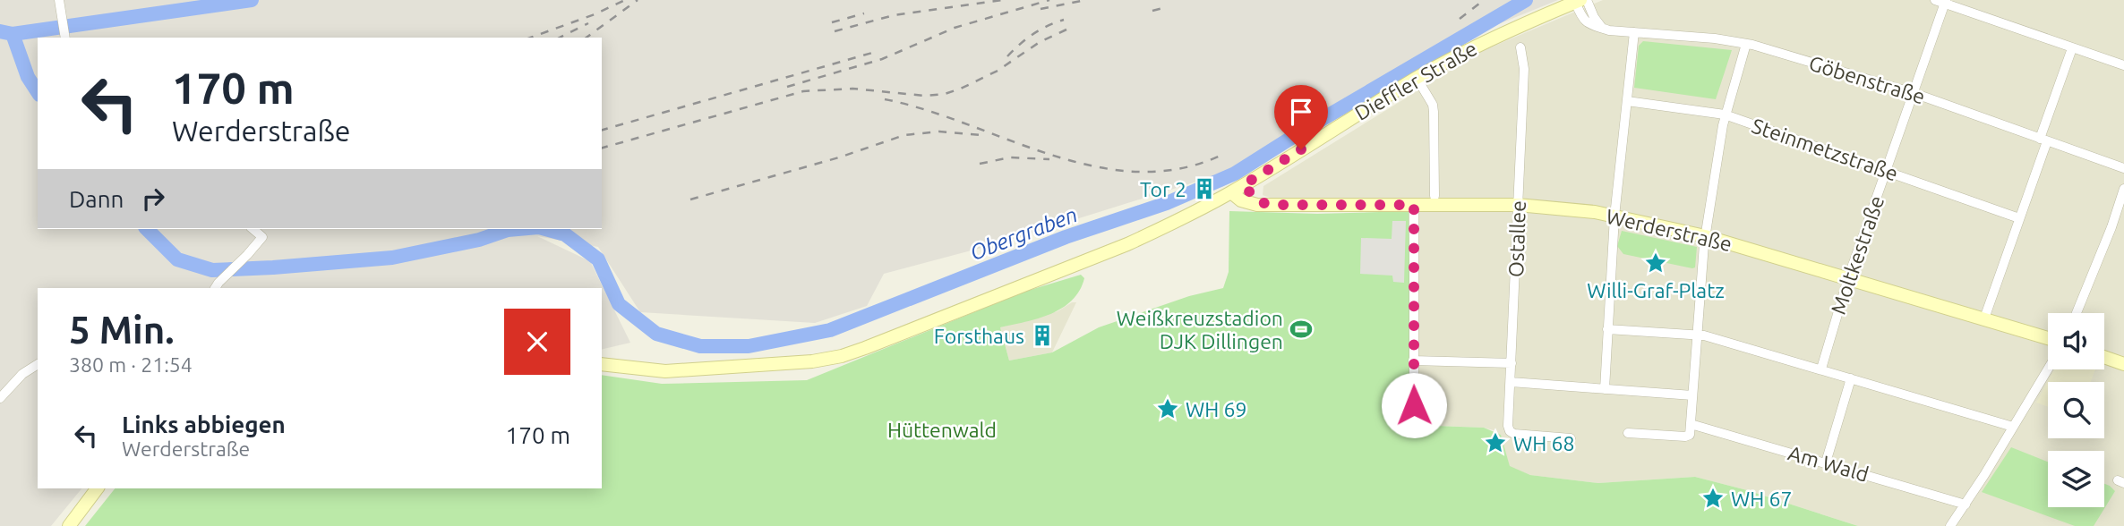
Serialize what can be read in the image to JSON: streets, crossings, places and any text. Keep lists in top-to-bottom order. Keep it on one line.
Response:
{"streets":{"main road":["Dieffler Straße","Werderstraße"],"street":["Göbenstraße","Steinmetzstraße","Ostallee","Moltkestraße","Am Wald"]},"crossings":[["Göbenstraße","Dieffler Straße"],["Göbenstraße","Moltkestraße"],["Dieffler Straße","Werderstraße"],["Steinmetzstraße","Moltkestraße"],["Werderstraße","Ostallee"],["Werderstraße","Moltkestraße"]],"water":["Obergraben"],"parks":["Hüttenwald"],"places":{"building":["Tor 2","Forsthaus"],"place":["Willi-Graf-Platz","WH 69","WH 68","WH 67"],"sports":["Weißkreuzstadion DJK Dillingen"]},"page":{"turn":["170 m","Werderstraße"],"then":"Dann","heading":["5 Min.","380 m · 21:54"],"list":[{"name":"Links abbiegen","note":"Werderstraße","value":"170 m"}]}}
